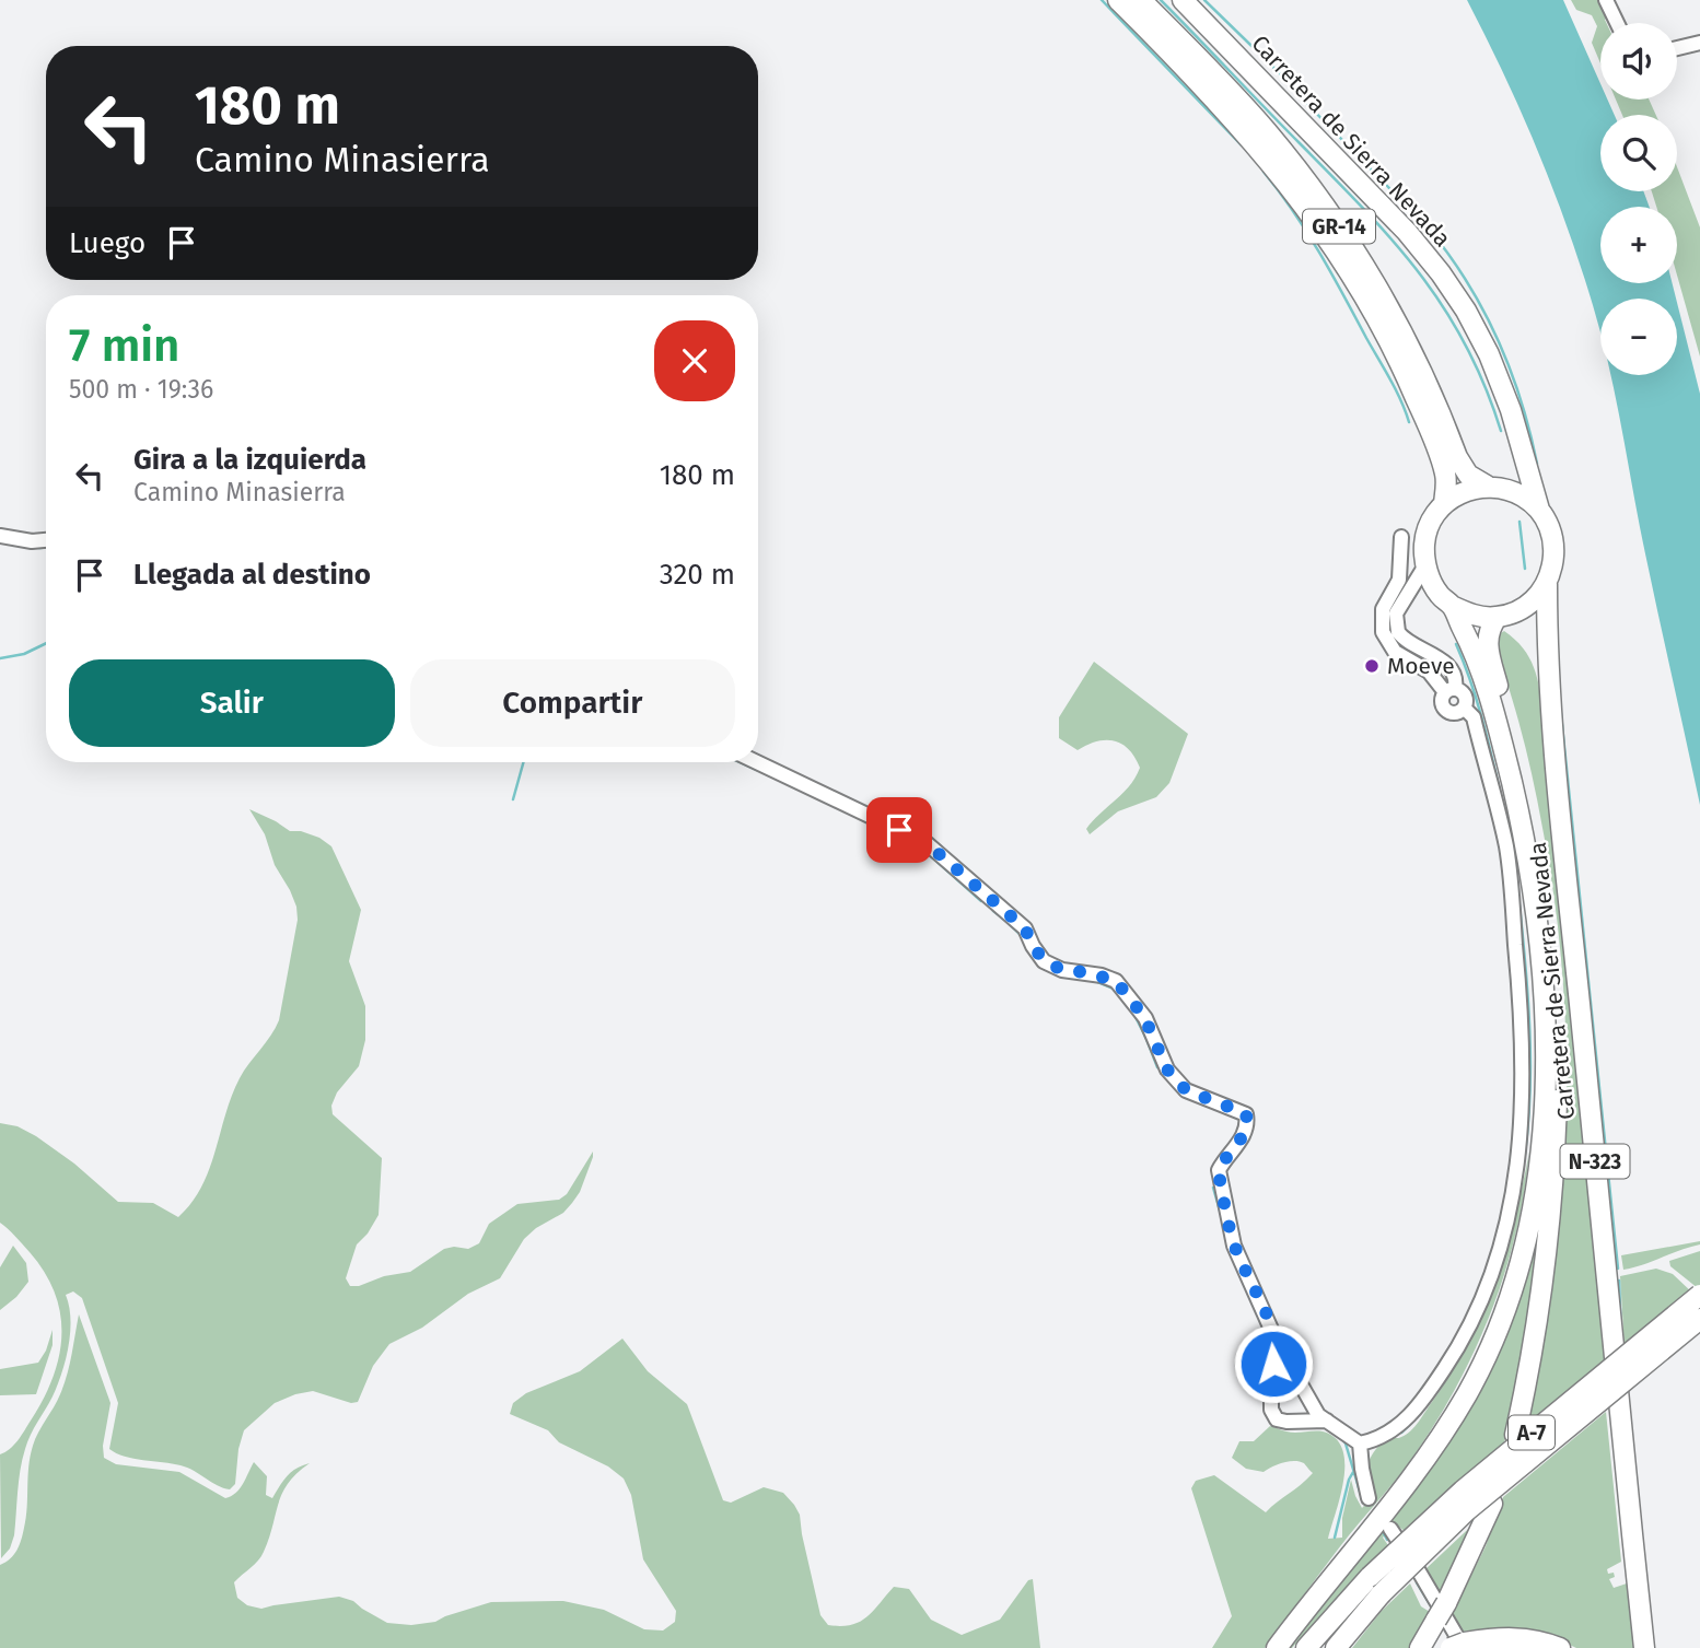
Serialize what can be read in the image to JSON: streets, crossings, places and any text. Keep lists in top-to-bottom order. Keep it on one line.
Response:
{"streets":{"highway":["Carretera de Sierra Nevada","GR-14","N-323","A-7"]},"crossings":[["Carretera de Sierra Nevada","GR-14"]],"places":["Moeve"],"page":{"map_buttons":["+","−"],"turn":["180 m","Camino Minasierra"],"then":"Luego","heading":["7 min","500 m · 19:36"],"list":[{"name":"Gira a la izquierda","note":"Camino Minasierra","value":"180 m"},{"name":"Llegada al destino","value":"320 m"}],"buttons":["Salir","Compartir"]}}
